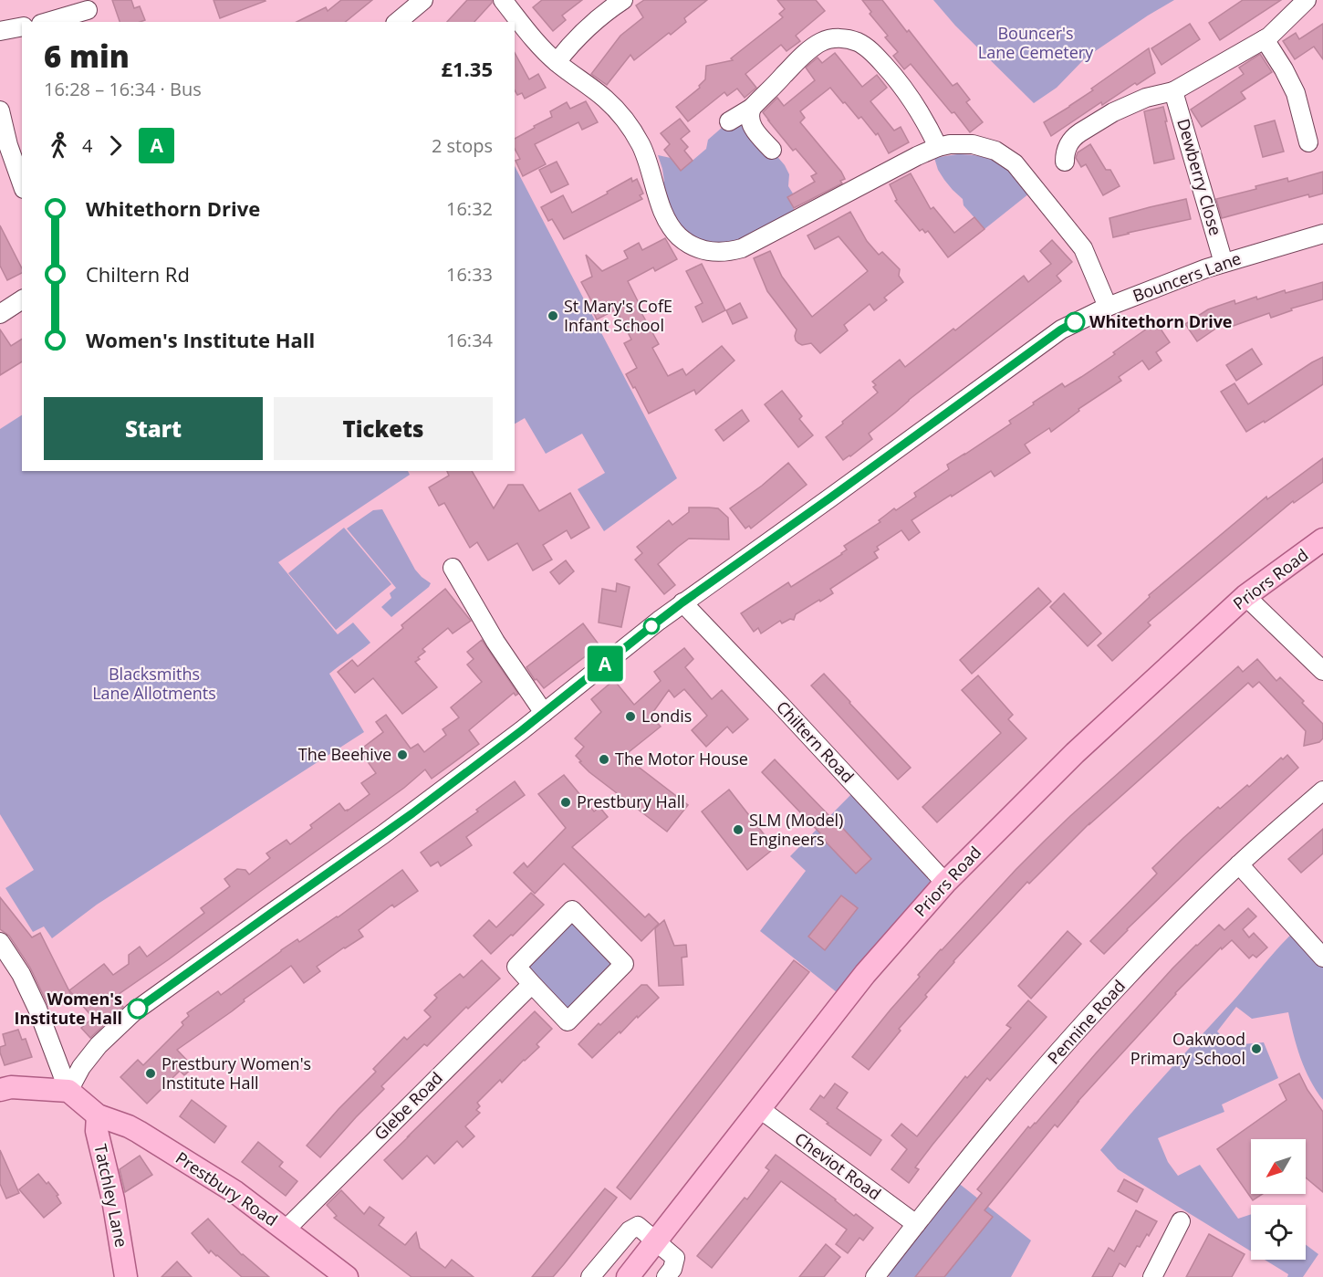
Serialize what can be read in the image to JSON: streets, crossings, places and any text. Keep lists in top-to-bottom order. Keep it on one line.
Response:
{"streets":{"main road":["Priors Road","Prestbury Road","Tatchley Lane"],"street":["Dewberry Close","Bouncers Lane","Chiltern Road","Pennine Road","Glebe Road","Cheviot Road"]},"crossings":[["Dewberry Close","Bouncers Lane"],["Bouncers Lane","Chiltern Road"],["Priors Road","Chiltern Road"],["Priors Road","Cheviot Road"],["Pennine Road","Cheviot Road"],["Glebe Road","Prestbury Road"],["Prestbury Road","Tatchley Lane"]],"parks":["Bouncer's Lane Cemetery","Blacksmiths Lane Allotments"],"places":["St Mary's CofE Infant School","Whitethorn Drive","Londis","The Beehive","The Motor House","Prestbury Hall","SLM (Model) Engineers","Women's Institute Hall","Oakwood Primary School","Prestbury Women's Institute Hall"],"lines":["bus line A"],"north":"bottom left","page":{"on_map":"A","heading":["6 min","16:28 – 16:34 · Bus","£1.35"],"legs":["4","A","2 stops"],"list":[{"name":"Whitethorn Drive","value":"16:32"},{"name":"Chiltern Rd","value":"16:33"},{"name":"Women's Institute Hall","value":"16:34"}],"buttons":["Start","Tickets"]}}
